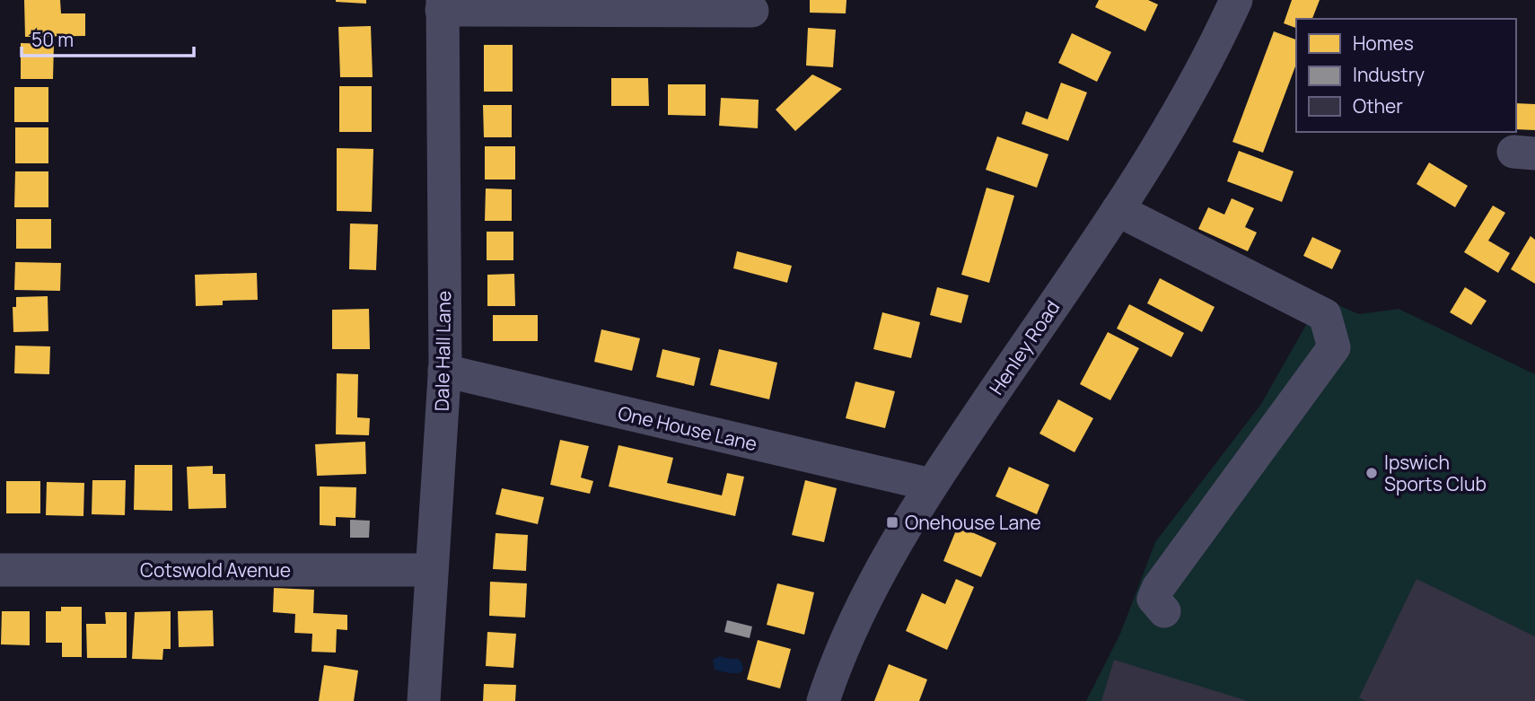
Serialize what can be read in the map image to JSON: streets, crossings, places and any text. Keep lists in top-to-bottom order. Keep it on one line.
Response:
{"streets":{"street":["Henley Road","Dale Hall Lane","One House Lane","Cotswold Avenue"]},"crossings":[["Henley Road","One House Lane"],["Dale Hall Lane","One House Lane"],["Dale Hall Lane","Cotswold Avenue"]],"places":{"other":["Ipswich Sports Club"],"transit":["Onehouse Lane"]},"legend":["Homes","Industry","Other"],"scale_bar":"50 m"}
